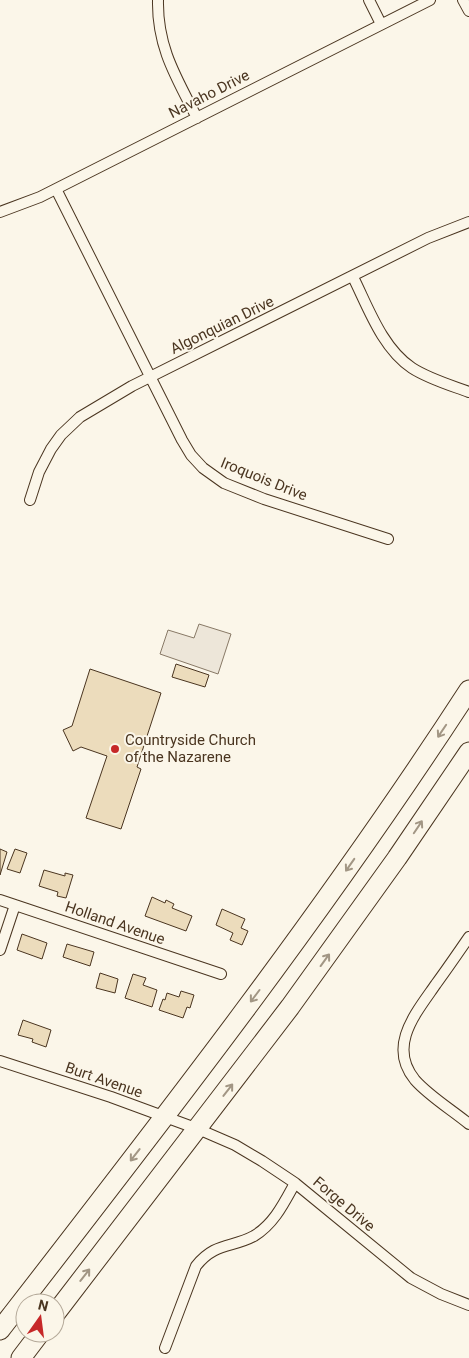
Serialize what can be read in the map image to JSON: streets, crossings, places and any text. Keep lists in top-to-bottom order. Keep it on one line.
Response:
{"streets":{"street":["Navaho Drive","Algonquian Drive","Iroquois Drive","Holland Avenue","Burt Avenue","Forge Drive"]},"crossings":[["Navaho Drive","Iroquois Drive"],["Algonquian Drive","Iroquois Drive"],["Burt Avenue","Forge Drive"]],"places":["Countryside Church of the Nazarene"],"north":"top"}
